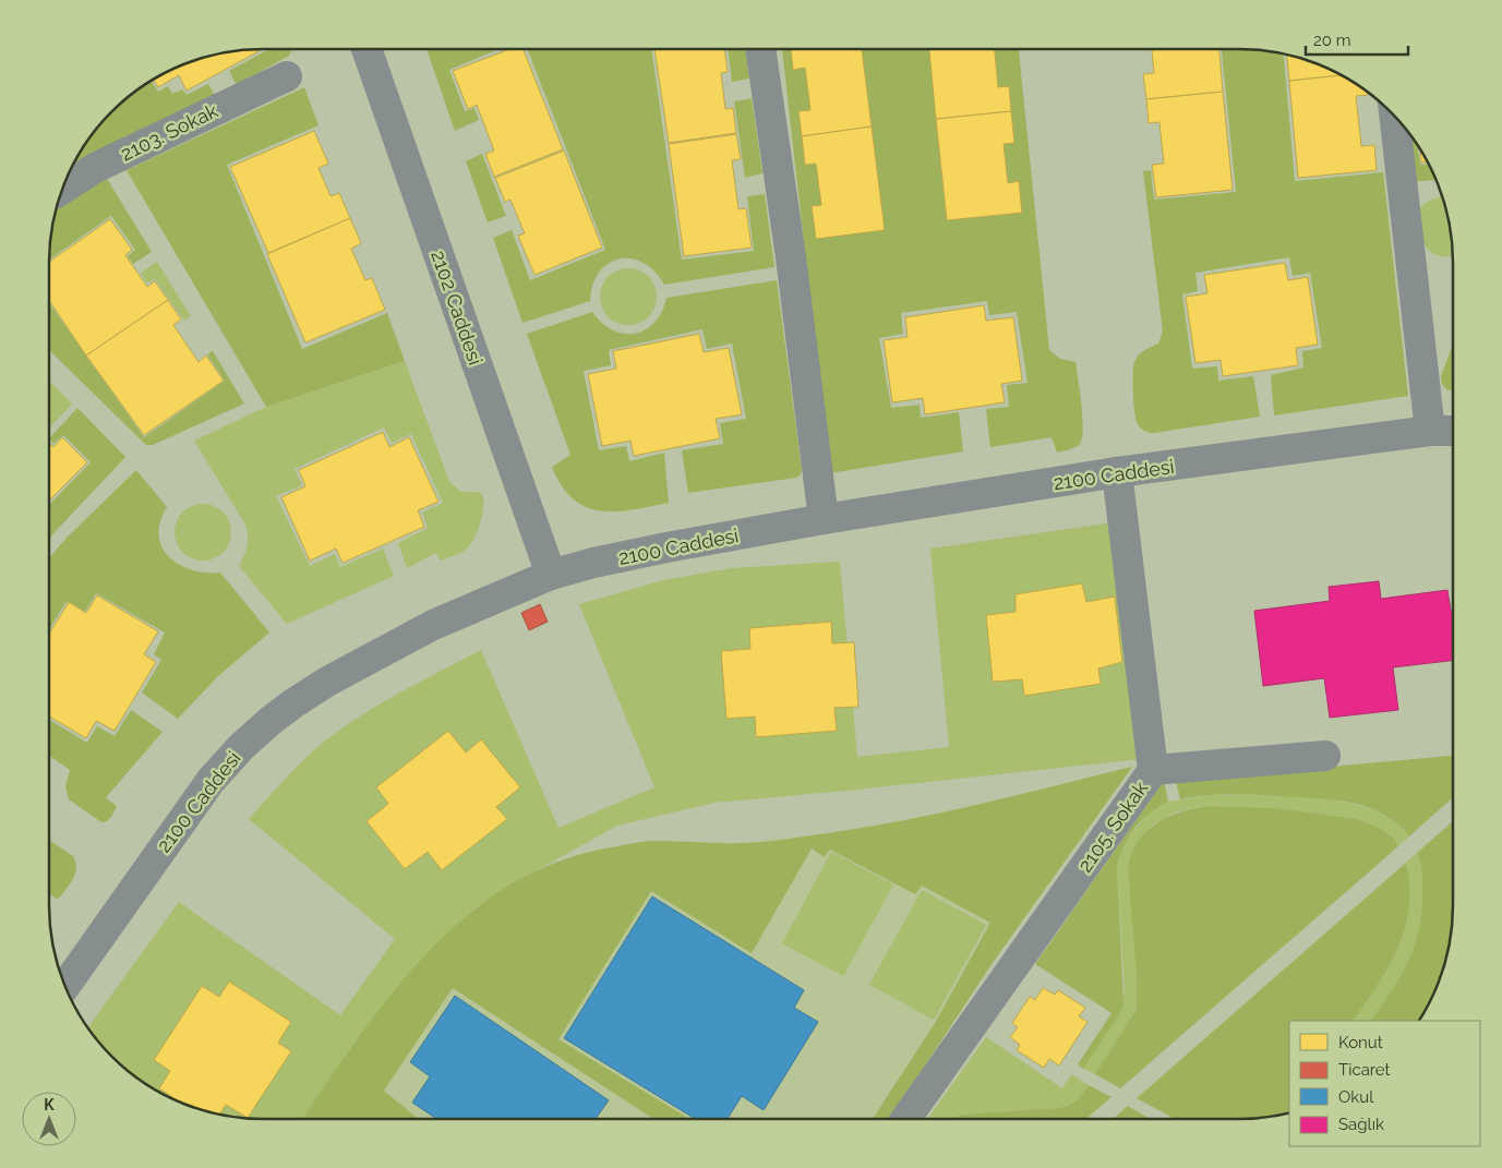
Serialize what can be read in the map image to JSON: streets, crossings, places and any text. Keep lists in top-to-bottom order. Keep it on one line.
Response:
{"streets":{"street":["2103. Sokak","2102 Caddesi","2100 Caddesi","2105. Sokak"]},"crossings":[["2102 Caddesi","2100 Caddesi"],["2100 Caddesi","2105. Sokak"]],"legend":["Konut","Ticaret","Okul","Sağlık"],"scale_bar":"20 m","north":"top"}
